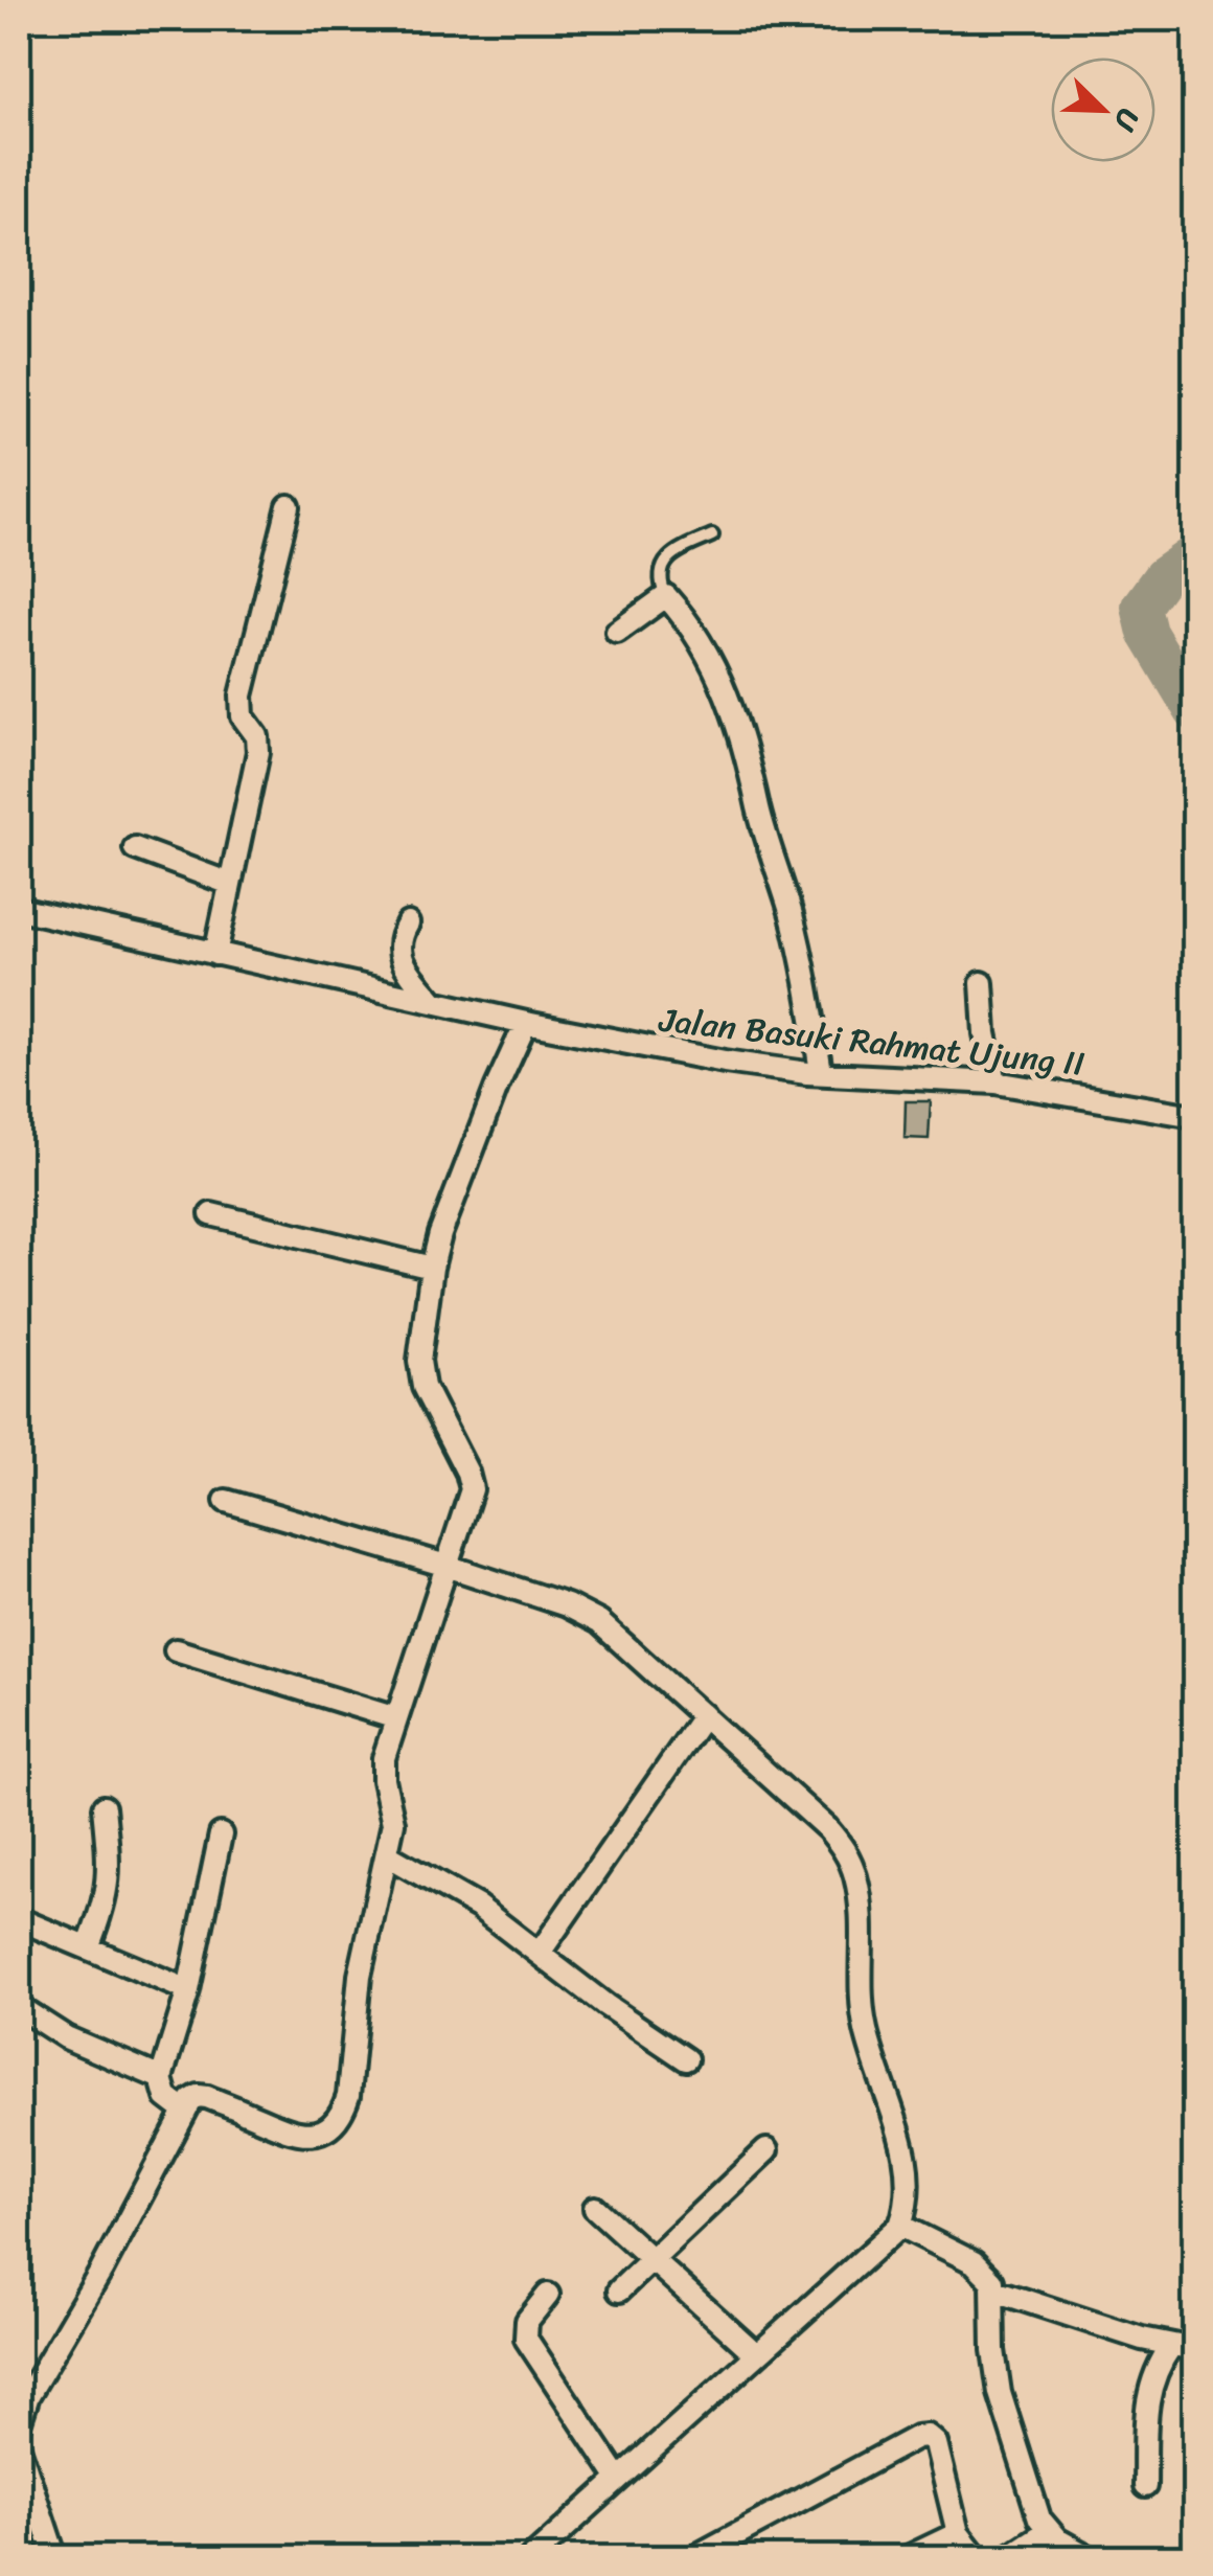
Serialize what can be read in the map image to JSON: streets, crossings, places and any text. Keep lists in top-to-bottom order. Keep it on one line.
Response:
{"streets":{"street":["Jalan Basuki Rahmat Ujung II"]},"north":"bottom right"}
